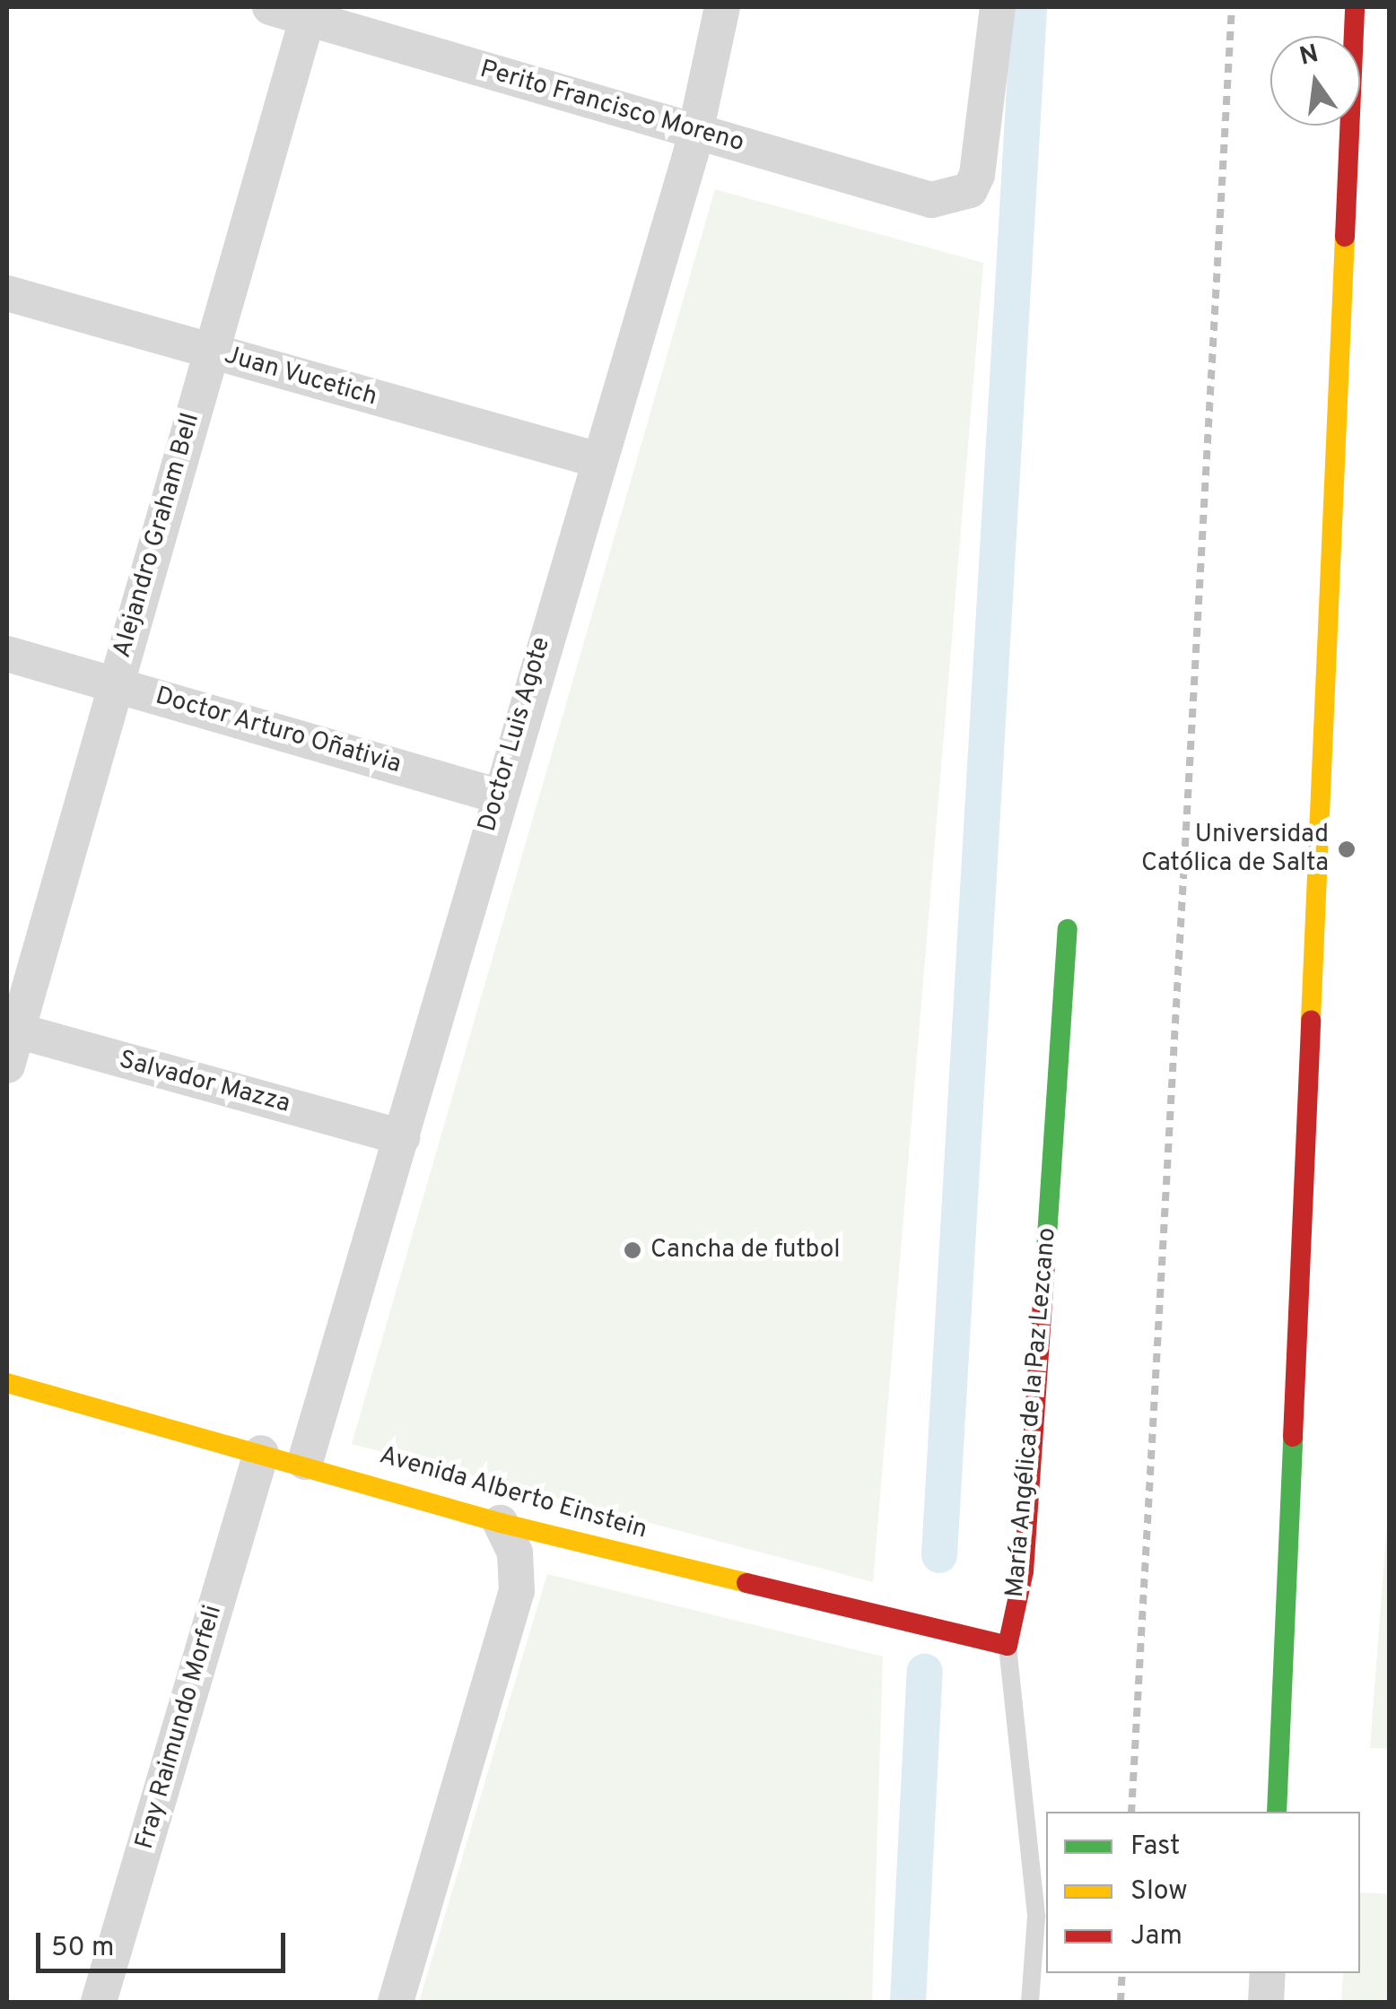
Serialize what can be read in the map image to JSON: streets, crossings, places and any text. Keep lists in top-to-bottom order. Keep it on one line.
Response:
{"streets":{"street":["Perito Francisco Moreno","Juan Vucetich","Alejandro Graham Bell","Doctor Arturo Oñativia","Doctor Luis Agote","Salvador Mazza","María Angélica de la Paz Lezcano","Avenida Alberto Einstein","Fray Raimundo Morfeli"]},"crossings":[["Perito Francisco Moreno","Alejandro Graham Bell"],["Perito Francisco Moreno","Doctor Luis Agote"],["Juan Vucetich","Alejandro Graham Bell"],["Juan Vucetich","Doctor Luis Agote"],["Alejandro Graham Bell","Doctor Arturo Oñativia"],["Alejandro Graham Bell","Salvador Mazza"],["Doctor Arturo Oñativia","Doctor Luis Agote"],["Doctor Luis Agote","Salvador Mazza"],["Doctor Luis Agote","Avenida Alberto Einstein"],["María Angélica de la Paz Lezcano","Avenida Alberto Einstein"],["Avenida Alberto Einstein","Fray Raimundo Morfeli"]],"places":["Universidad Católica de Salta","Cancha de futbol"],"legend":["Fast","Slow","Jam"],"scale_bar":"50 m","north":"top"}
